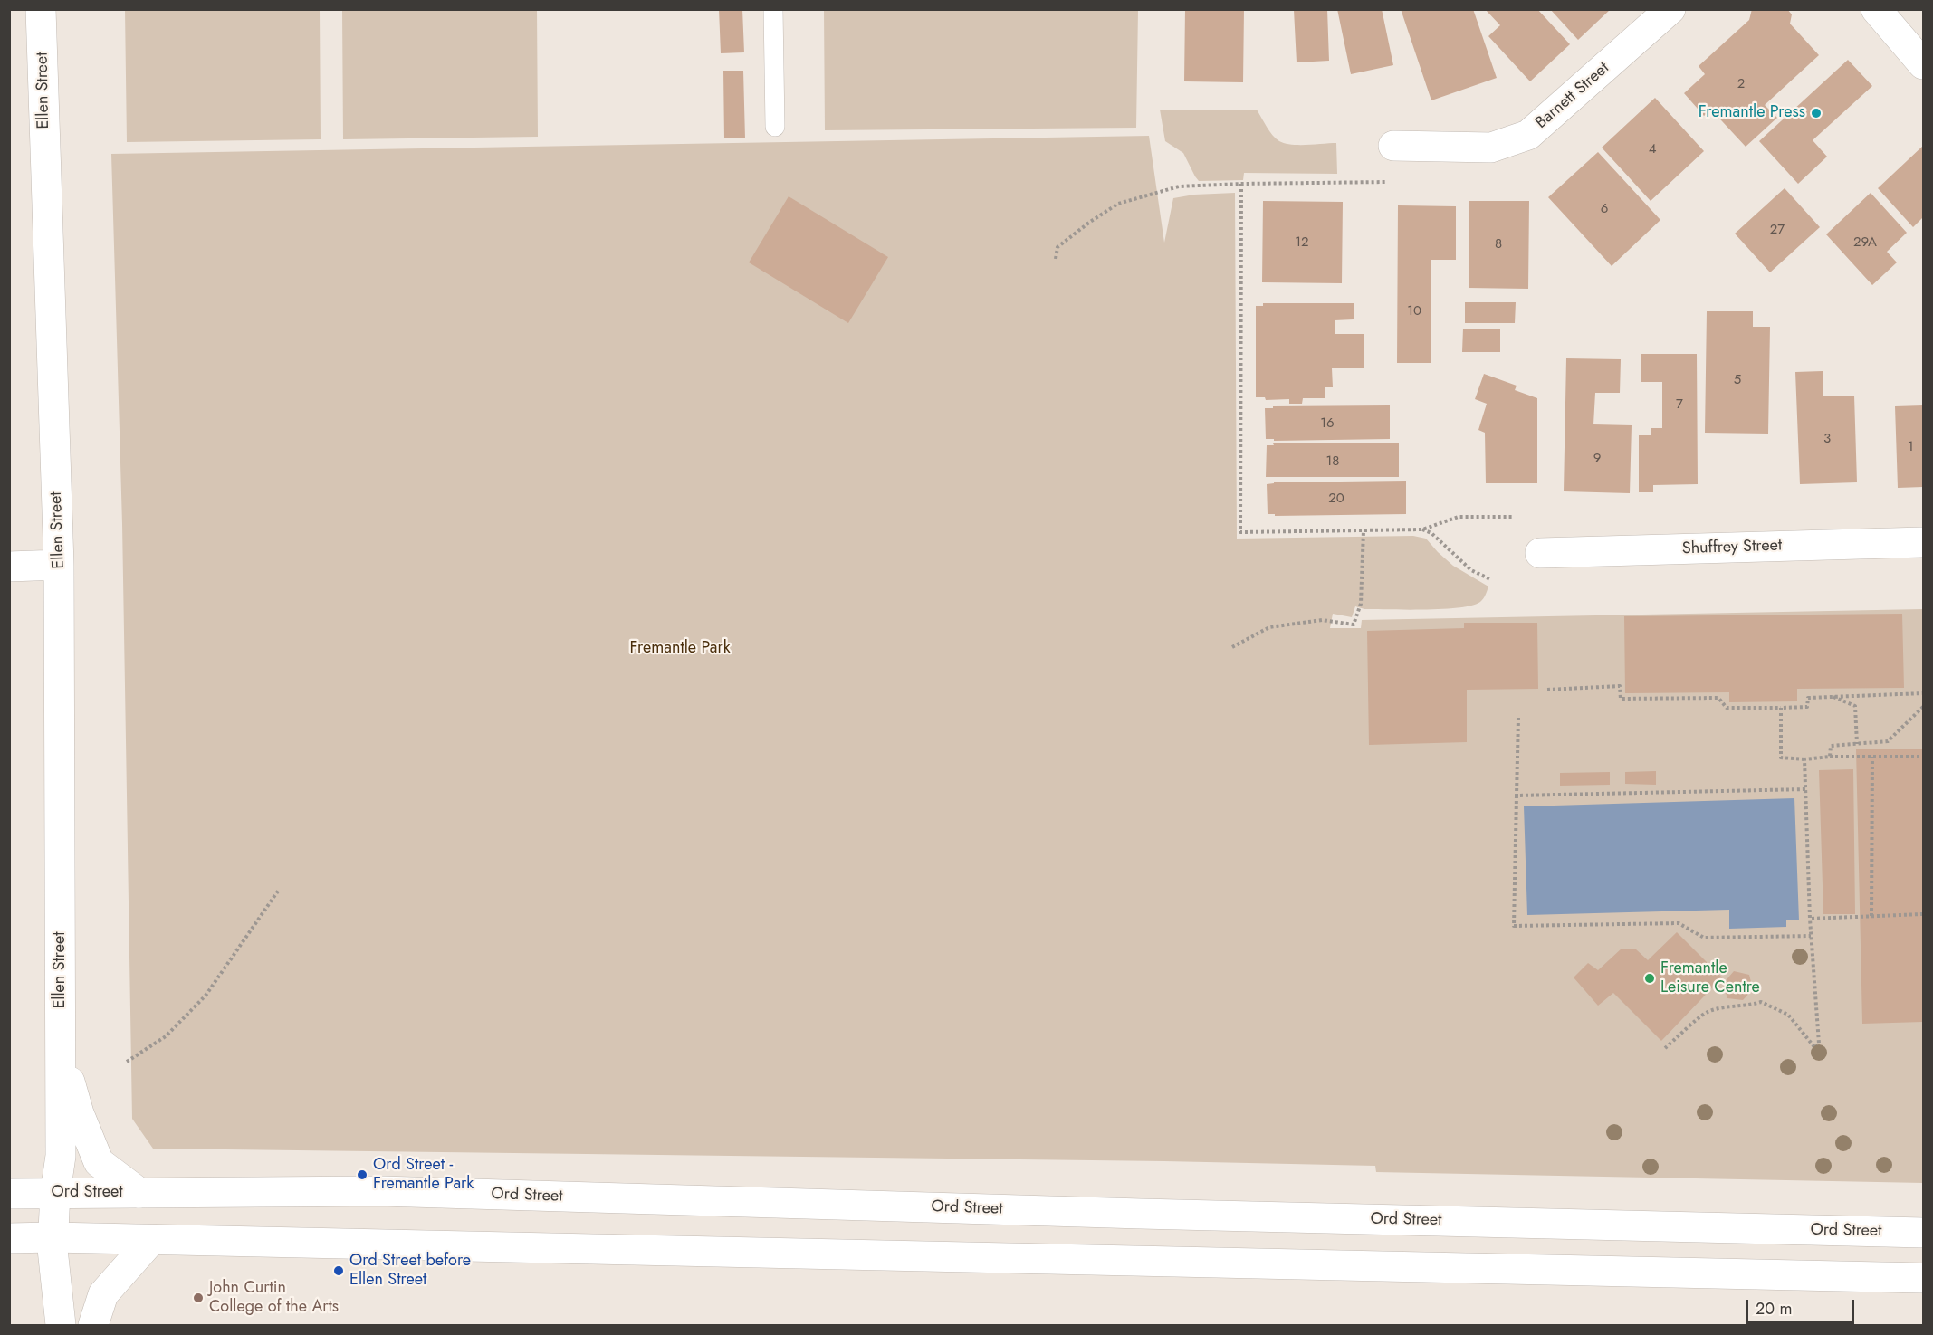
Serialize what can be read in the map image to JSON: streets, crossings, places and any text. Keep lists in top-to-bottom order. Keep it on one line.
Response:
{"streets":{"main road":["Ellen Street","Barnett Street","Shuffrey Street","Ord Street"]},"crossings":[["Ellen Street","Ord Street"]],"parks":["Fremantle Park"],"places":["Fremantle Press","Fremantle Leisure Centre","Ord Street - Fremantle Park","Ord Street before Ellen Street","John Curtin College of the Arts"],"house_numbers":["2","4","6","27","12","29A","8","10","5","7","16","3","1","9","18","20"],"scale_bar":"20 m"}
